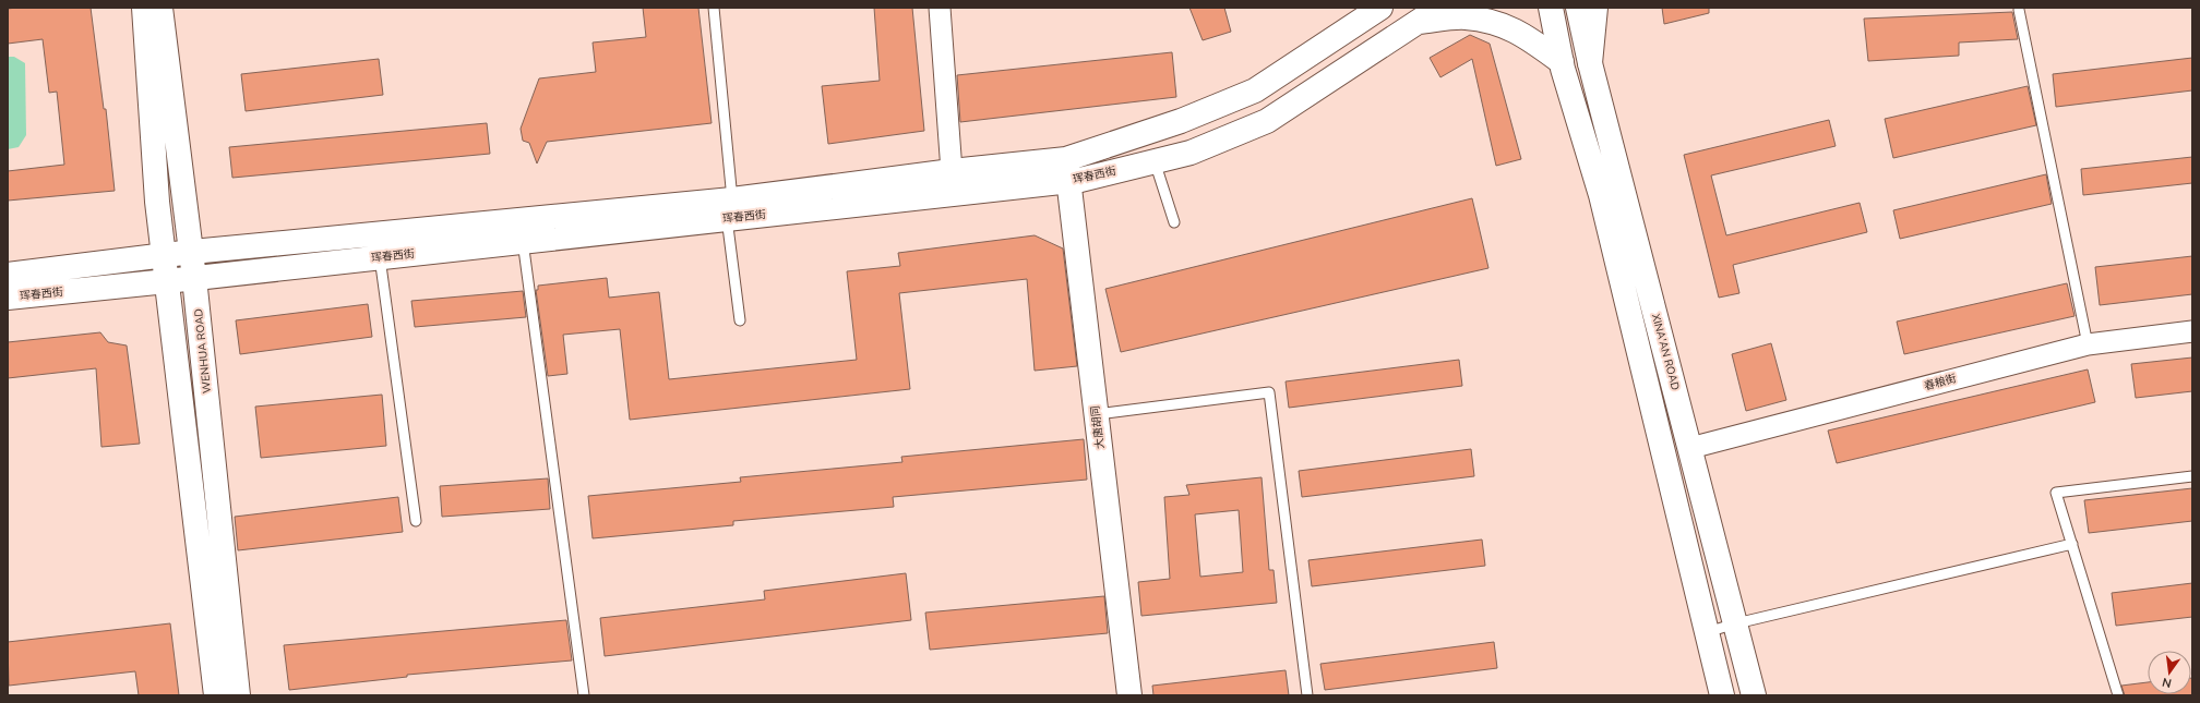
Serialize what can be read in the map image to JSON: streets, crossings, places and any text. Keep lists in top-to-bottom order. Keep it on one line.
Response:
{"streets":{"main road":["珲春西街","WENHUA ROAD","XINA'AN ROAD","大唐胡同"],"street":["春粮街"]},"crossings":[["珲春西街","WENHUA ROAD"],["珲春西街","大唐胡同"],["XINA'AN ROAD","春粮街"]],"north":"bottom"}
